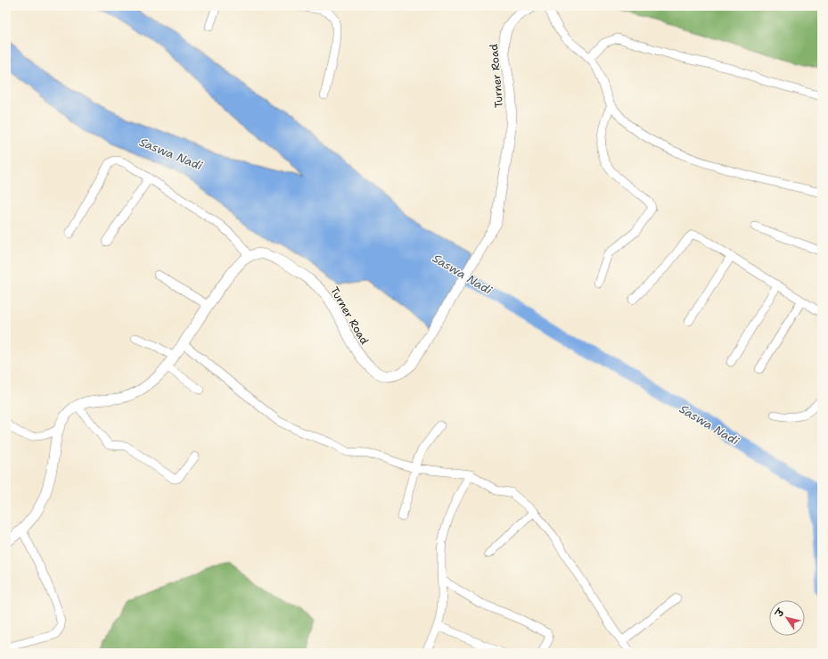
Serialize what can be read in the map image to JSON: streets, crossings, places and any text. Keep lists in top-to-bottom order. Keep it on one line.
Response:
{"streets":{"main road":["Turner Road"]},"water":["Saswa Nadi"],"north":"top left"}
